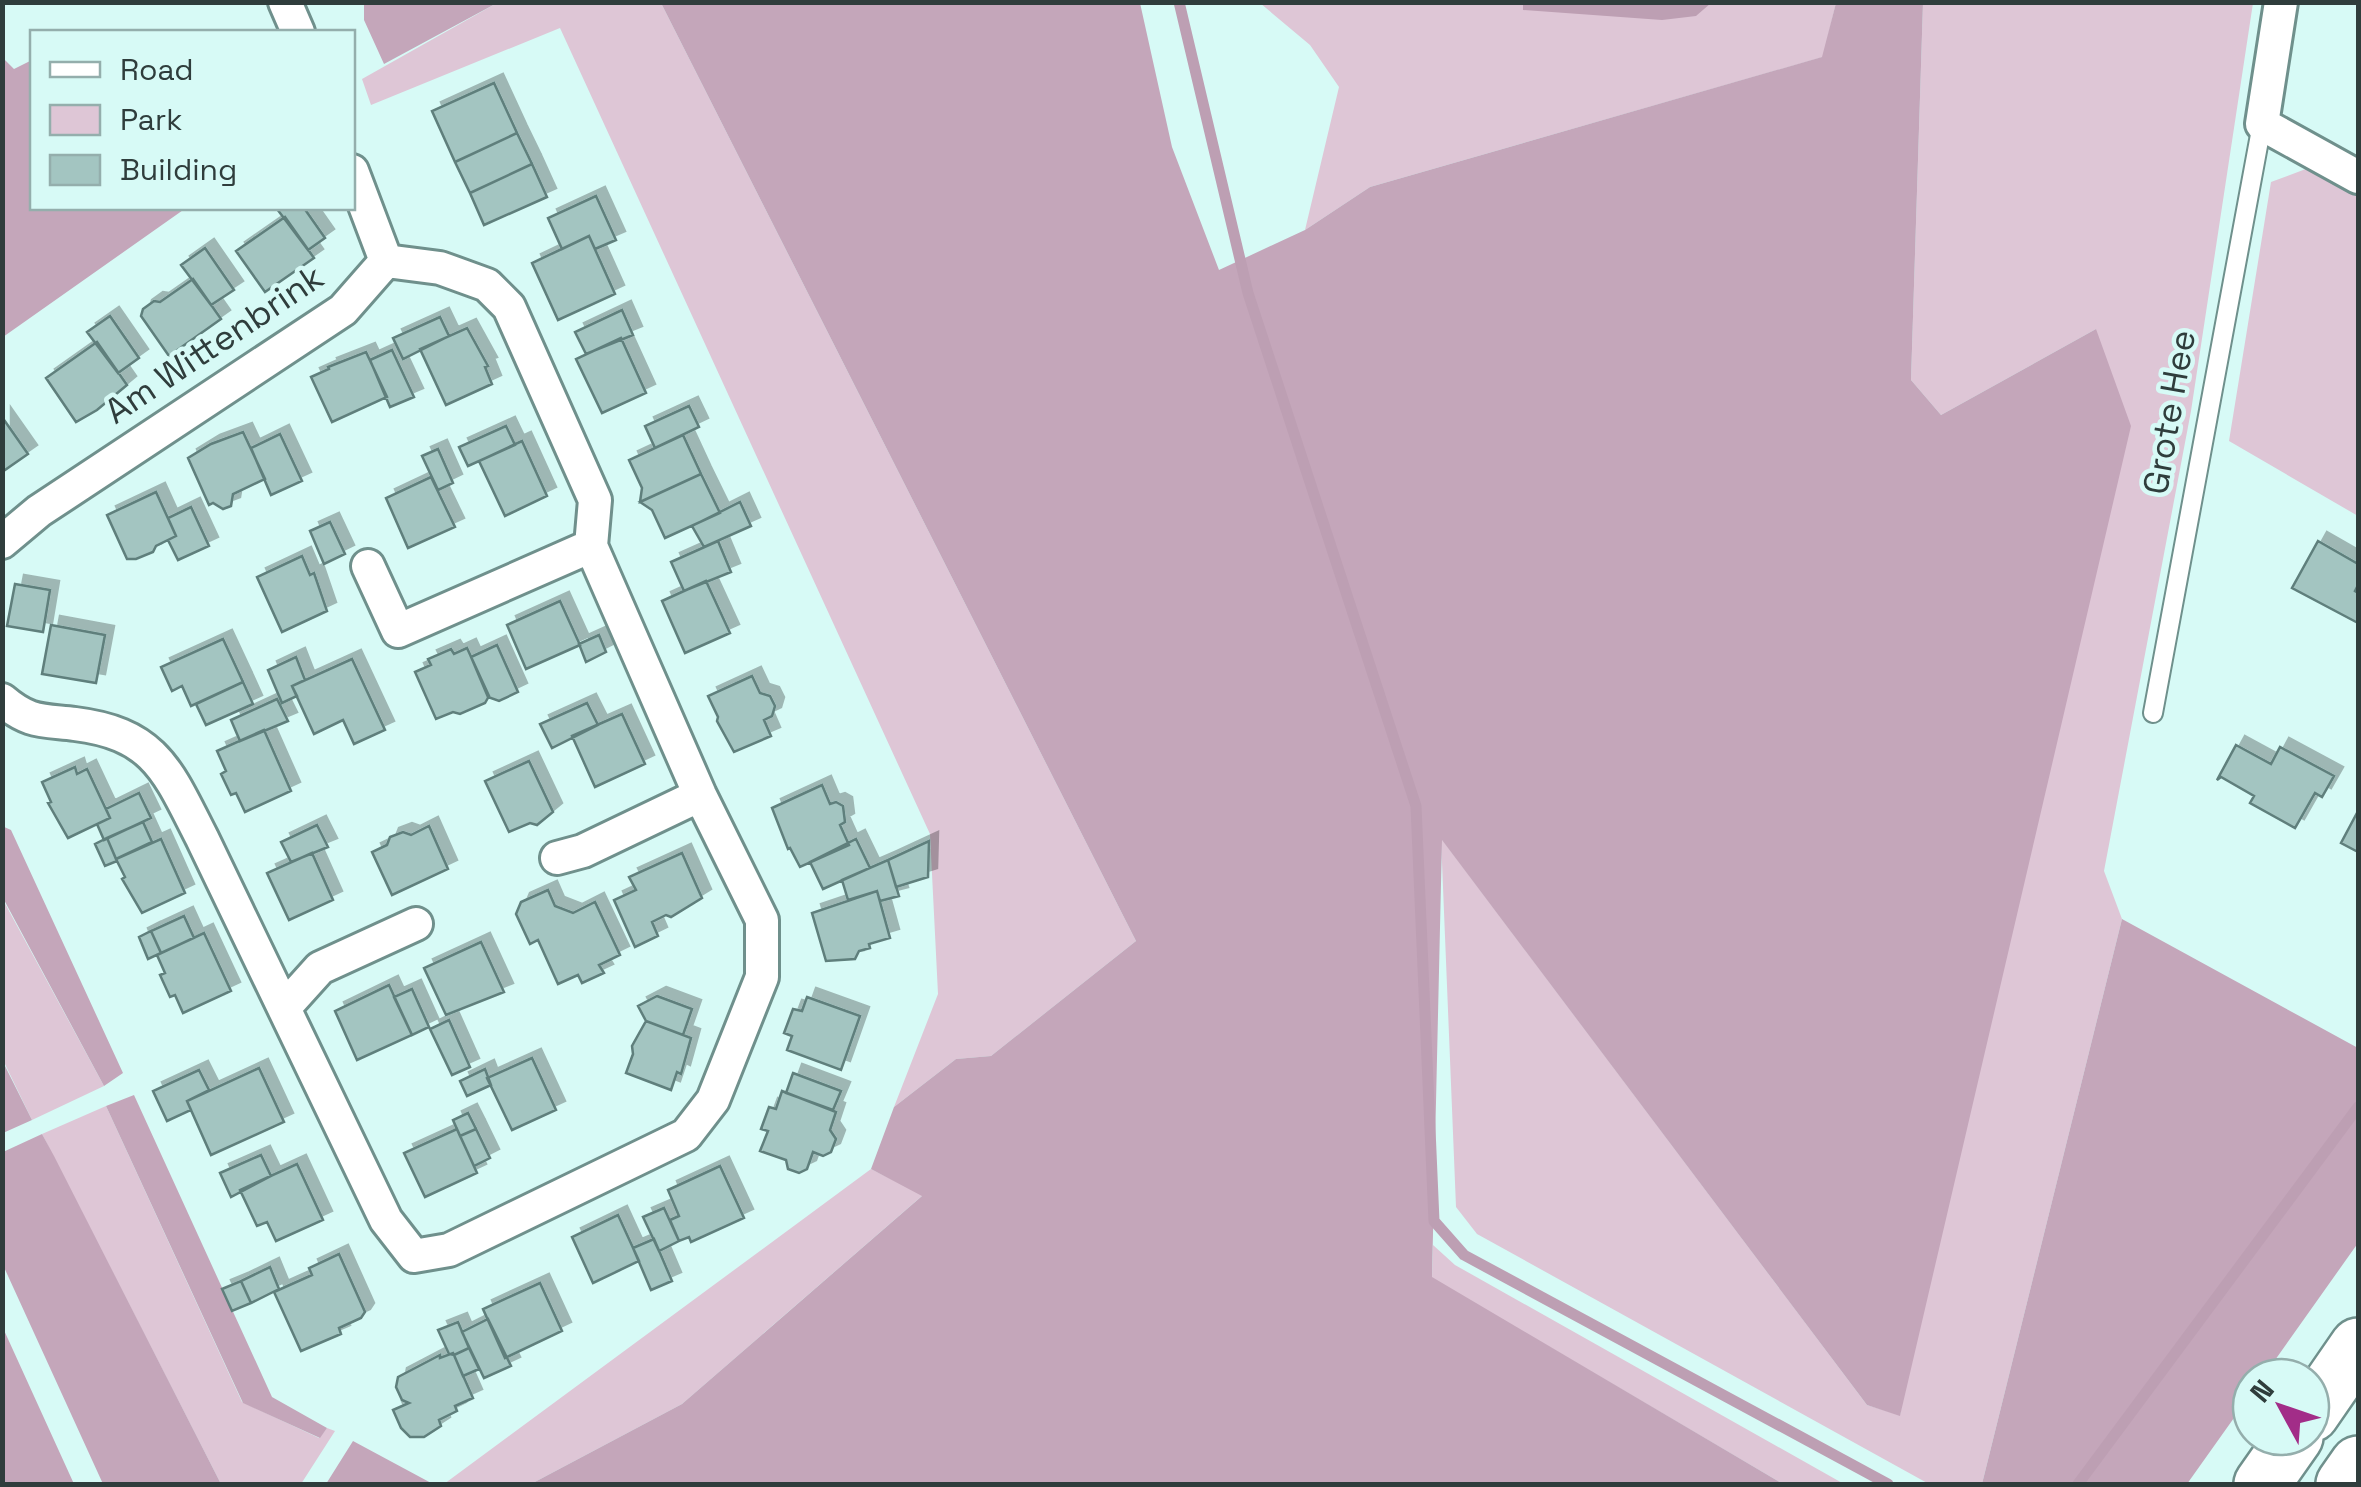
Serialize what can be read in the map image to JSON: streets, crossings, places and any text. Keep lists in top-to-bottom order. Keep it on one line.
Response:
{"streets":{"street":["Am Wittenbrink","Grote Hee"]},"legend":["Road","Park","Building"],"north":"top left"}
